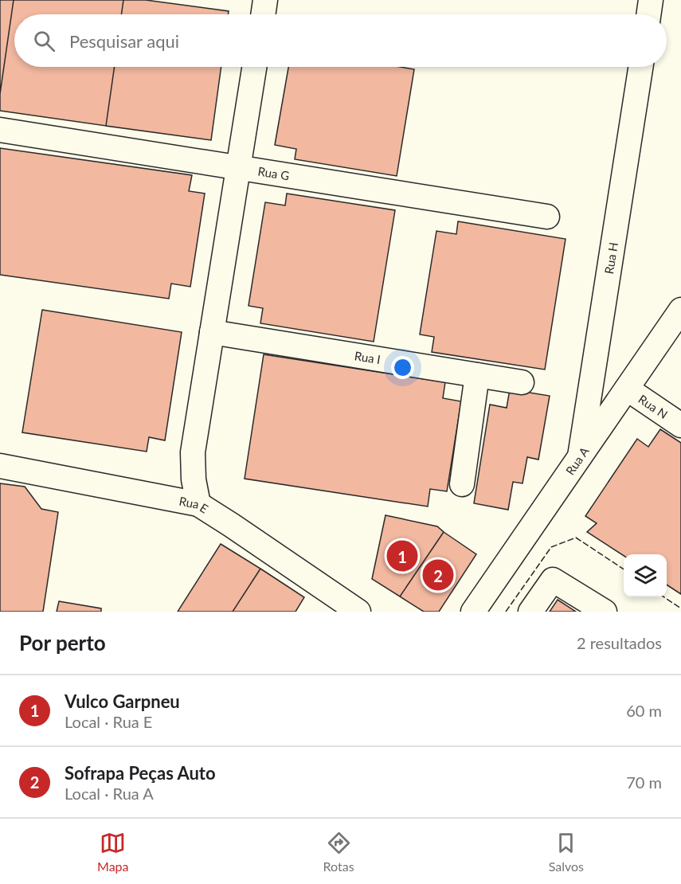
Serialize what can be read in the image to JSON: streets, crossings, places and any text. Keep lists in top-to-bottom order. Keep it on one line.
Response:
{"streets":{"street":["Rua G","Rua H","Rua I","Rua N","Rua A","Rua E"]},"crossings":[["Rua H","Rua A"],["Rua N","Rua A"]],"page":{"search":"Pesquisar aqui","pins":["1","2"],"heading":["Por perto","2 resultados"],"list":[{"mark":"1","name":"Vulco Garpneu","note":"Local · Rua E","value":"60 m"},{"mark":"2","name":"Sofrapa Peças Auto","note":"Local · Rua A","value":"70 m"}],"nav":["Mapa","Rotas","Salvos"]}}
